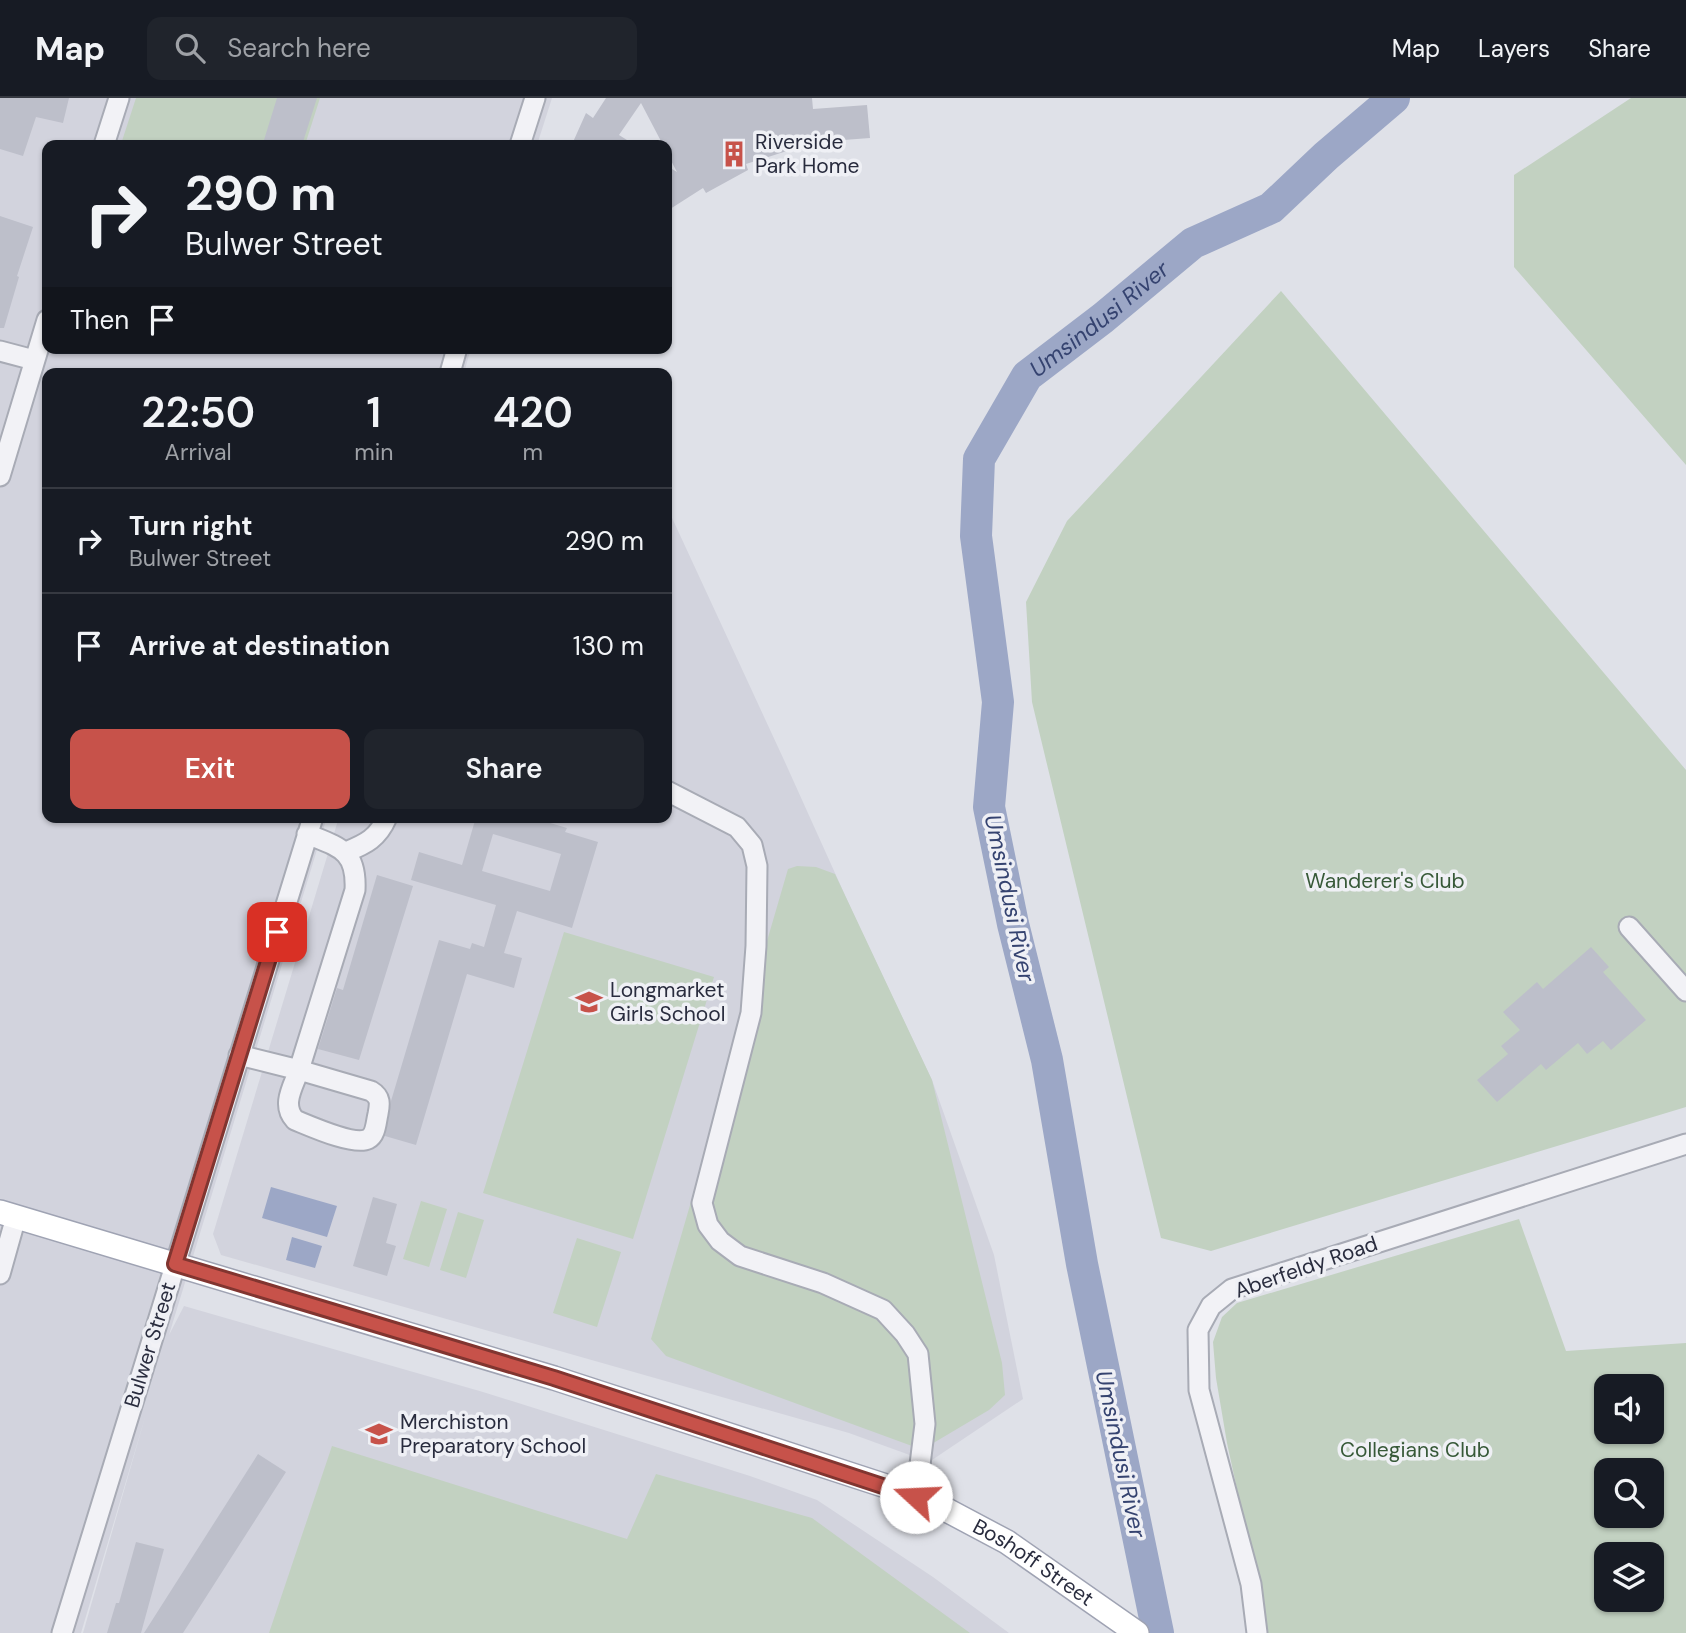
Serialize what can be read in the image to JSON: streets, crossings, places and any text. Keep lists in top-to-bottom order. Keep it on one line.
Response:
{"streets":{"main road":["Boshoff Street"],"street":["Aberfeldy Road","Bulwer Street"]},"crossings":[["Bulwer Street","Boshoff Street"]],"water":["Umsindusi River"],"parks":["Wanderer's Club","Collegians Club"],"places":{"building":["Riverside Park Home"],"school or university":["Longmarket Girls School","Merchiston Preparatory School"]},"page":{"header":"Map","search":"Search here","nav":["Map","Layers","Share"],"turn":["290 m","Bulwer Street"],"then":"Then","eta":["22:50","Arrival","1","min","420","m"],"list":[{"name":"Turn right","note":"Bulwer Street","value":"290 m"},{"name":"Arrive at destination","value":"130 m"}],"buttons":["Exit","Share"]}}
